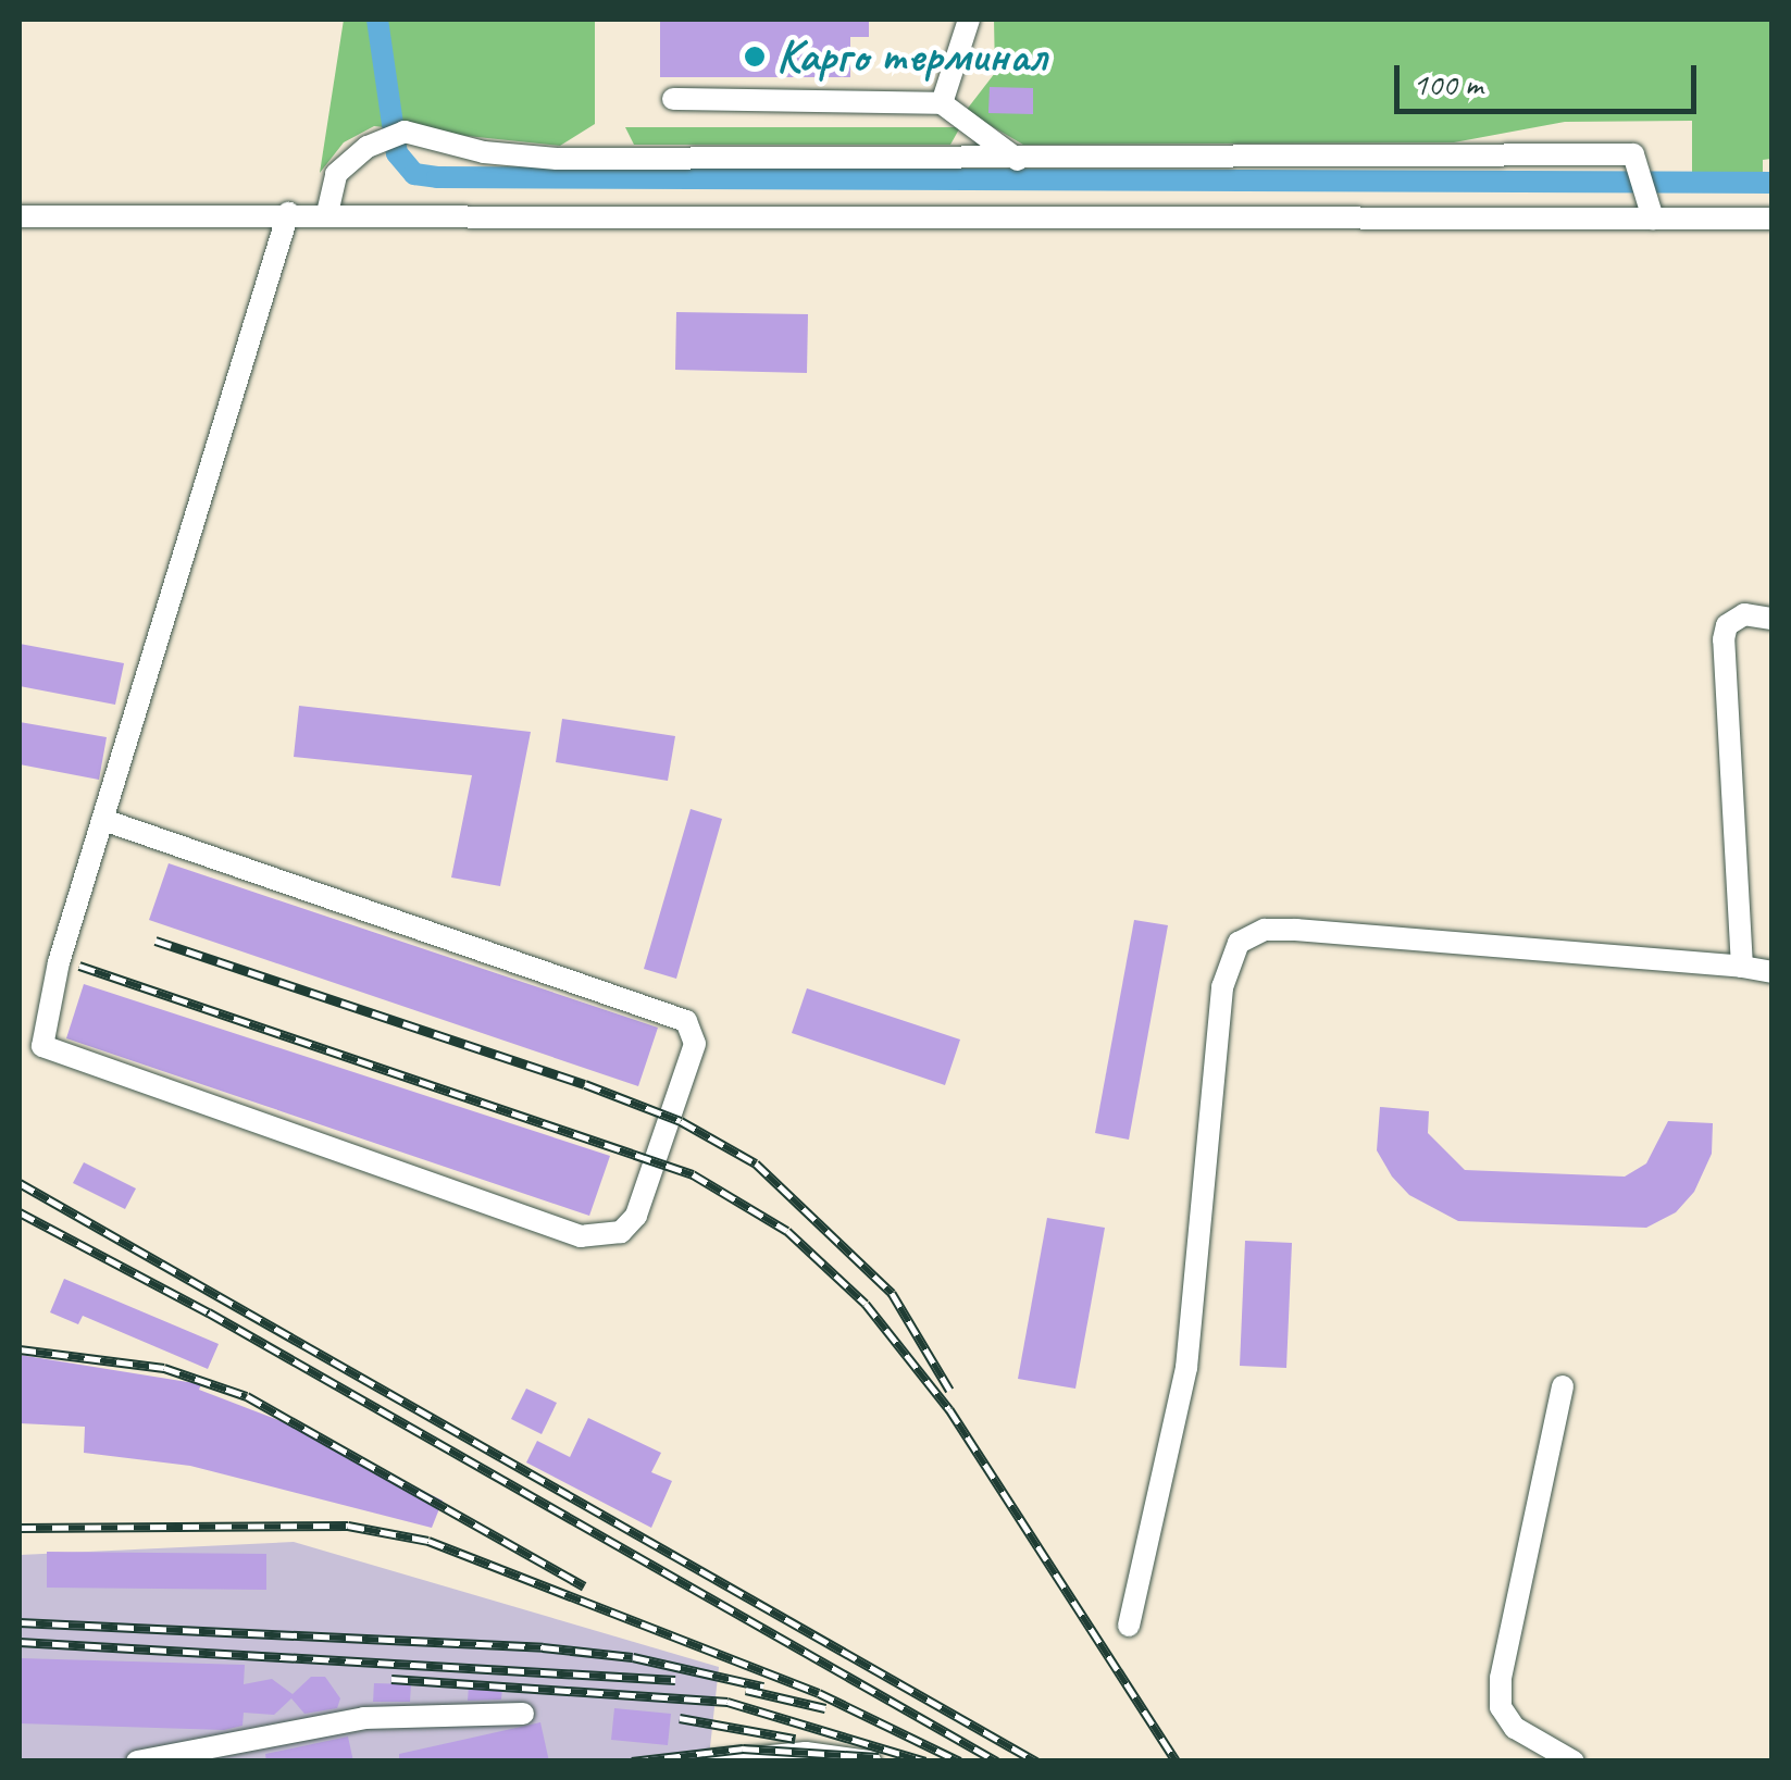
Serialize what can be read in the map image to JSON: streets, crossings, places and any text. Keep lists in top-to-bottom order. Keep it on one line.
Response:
{"places":["Карго терминал"],"scale_bar":"100 m"}
